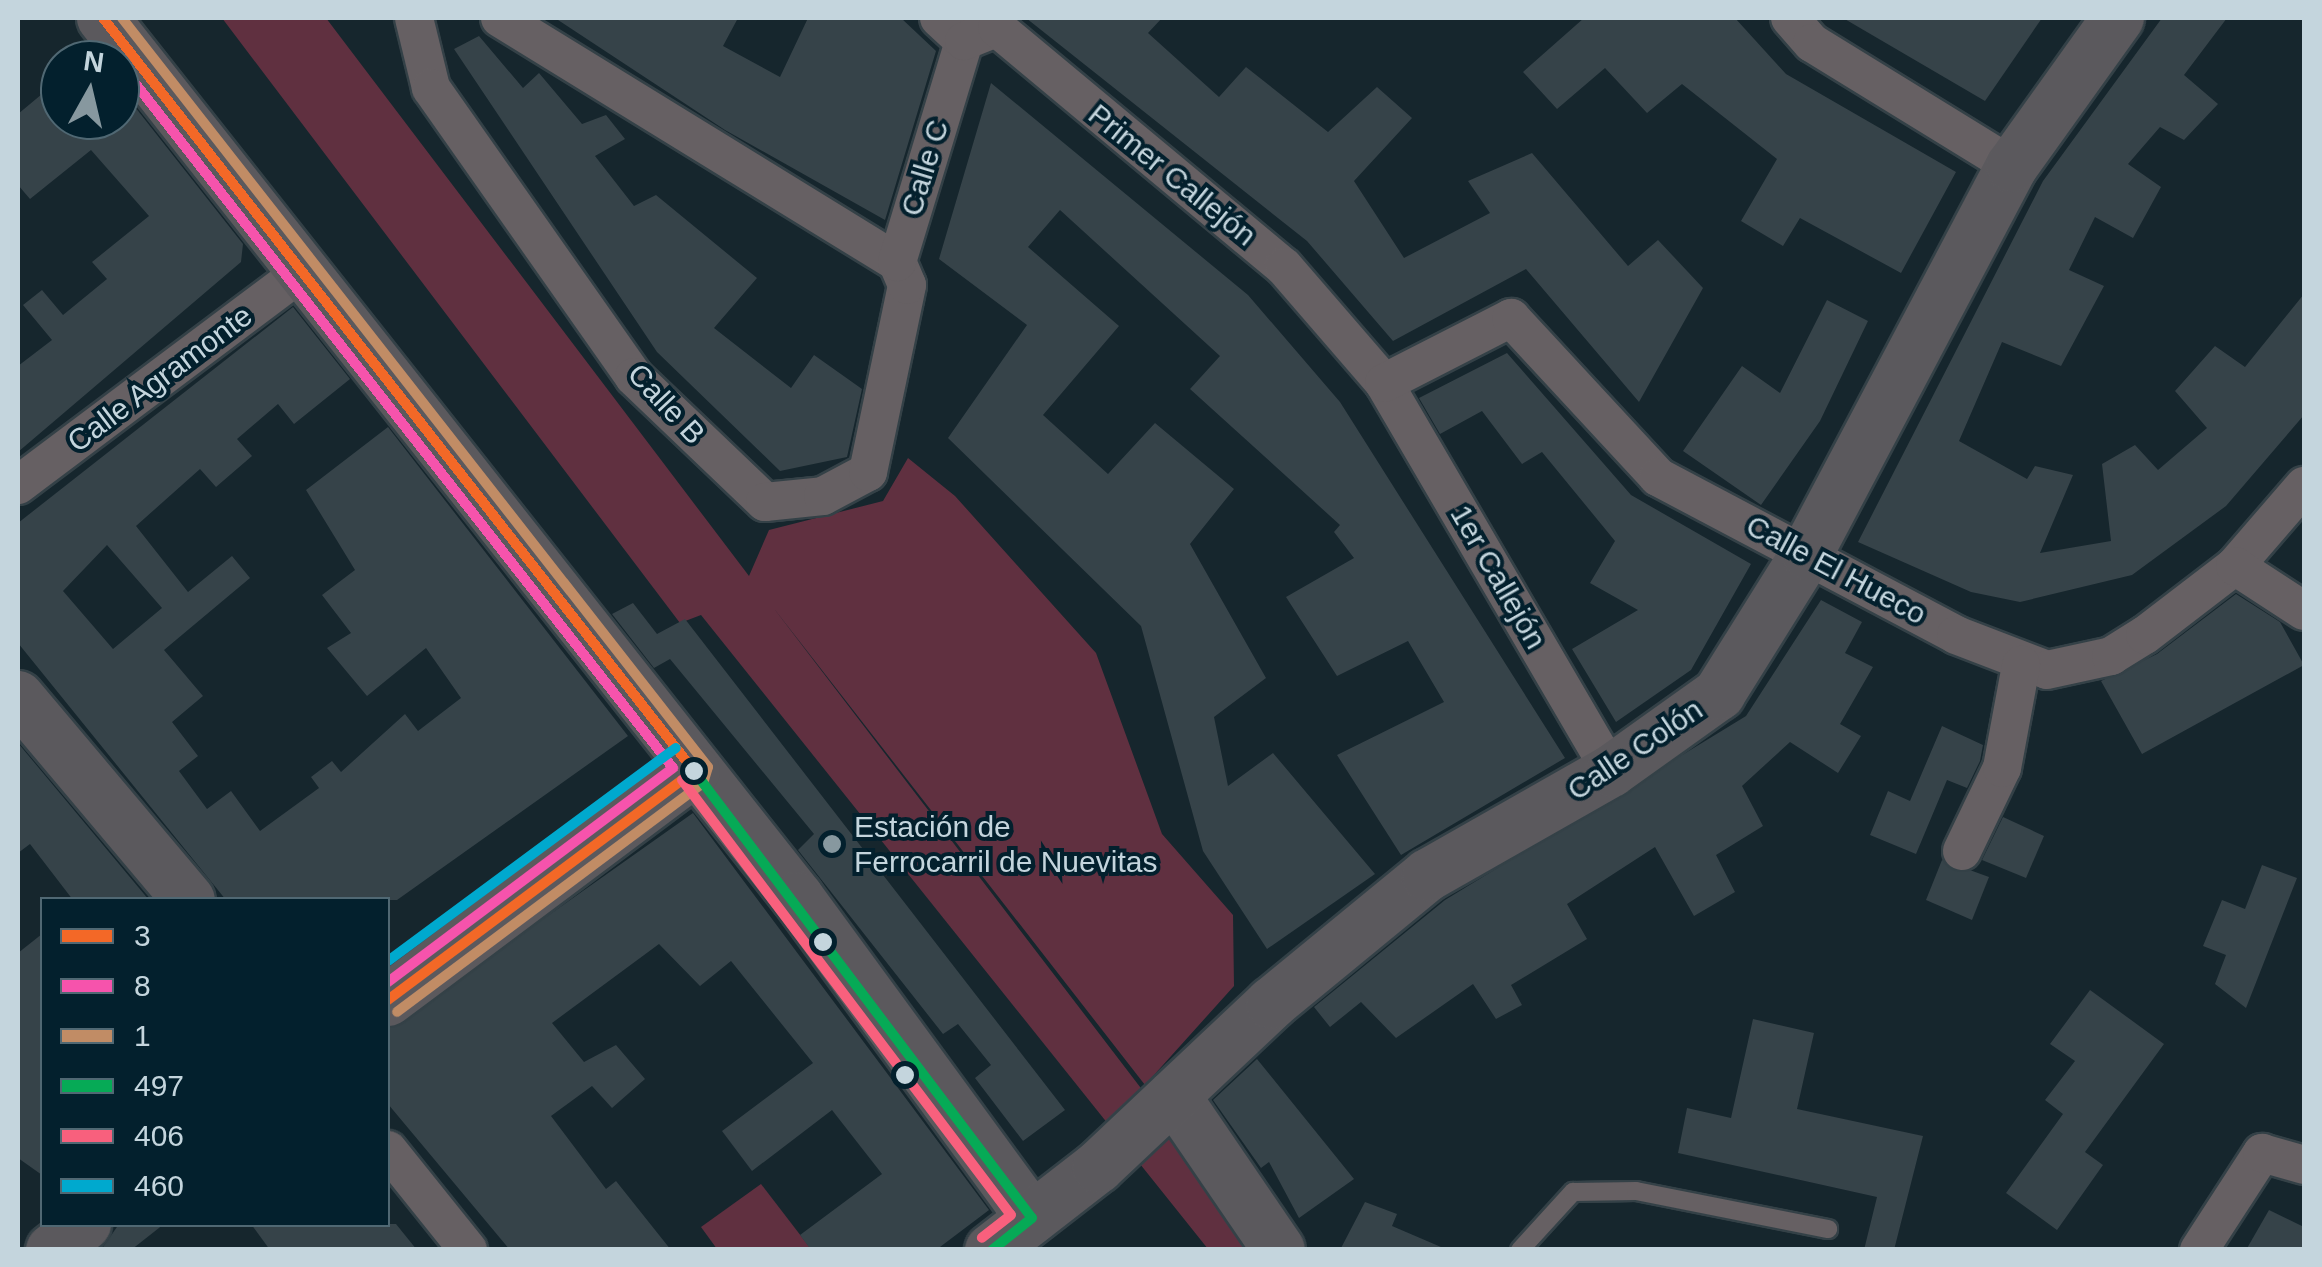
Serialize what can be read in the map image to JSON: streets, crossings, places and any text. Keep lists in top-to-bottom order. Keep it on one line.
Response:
{"streets":{"street":["Calle C","Primer Callejón","Calle Agramonte","Calle B","Calle El Hueco","1er Callejón","Calle Colón"]},"crossings":[["Calle C","Primer Callejón"],["Calle C","Calle B"],["Primer Callejón","Calle El Hueco"],["Primer Callejón","1er Callejón"],["Calle El Hueco","1er Callejón"],["Calle El Hueco","Calle Colón"],["1er Callejón","Calle Colón"]],"places":["Estación de Ferrocarril de Nuevitas"],"lines":["transit line 3","transit line 1","transit line 8","transit line 460","transit line 497","transit line 406"],"legend":["3","8","1","497","406","460"],"north":"top"}
